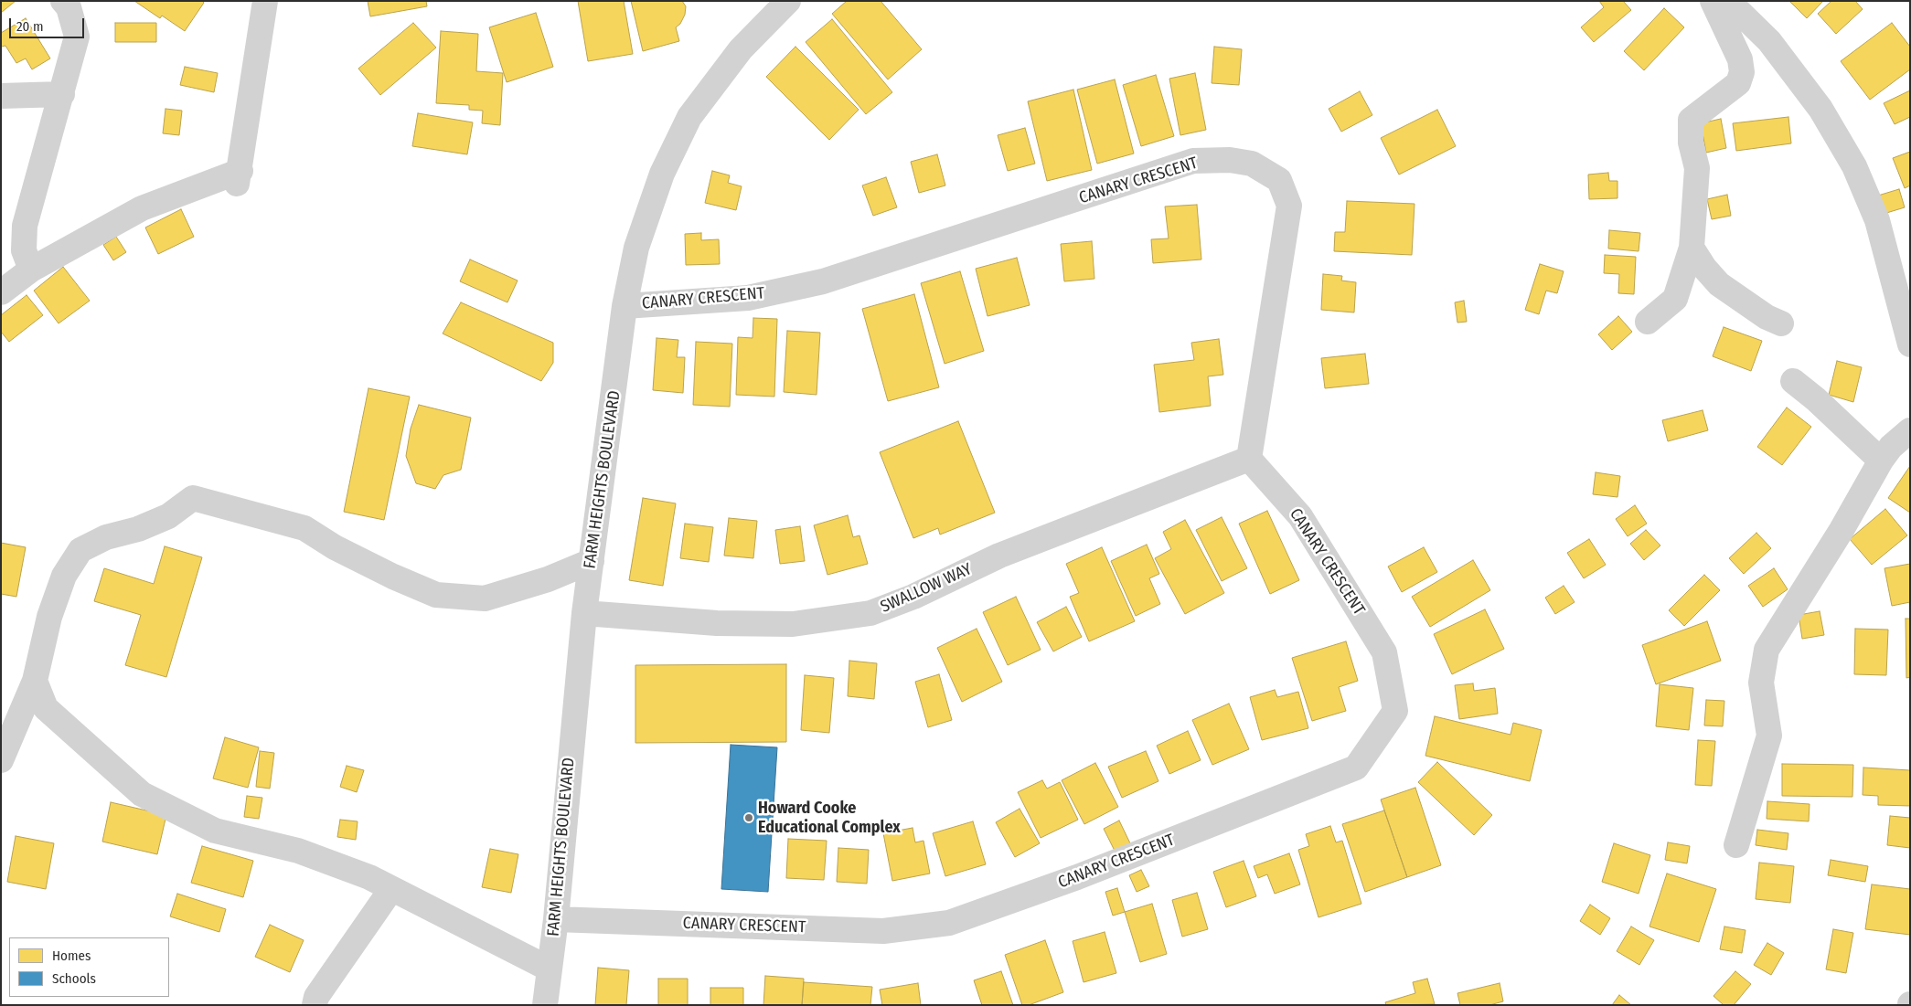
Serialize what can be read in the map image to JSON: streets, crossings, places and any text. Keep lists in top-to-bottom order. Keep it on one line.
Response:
{"streets":{"street":["CANARY CRESCENT","FARM HEIGHTS BOULEVARD","SWALLOW WAY"]},"crossings":[["CANARY CRESCENT","FARM HEIGHTS BOULEVARD"],["CANARY CRESCENT","SWALLOW WAY"],["FARM HEIGHTS BOULEVARD","SWALLOW WAY"]],"places":["Howard Cooke Educational Complex"],"legend":["Homes","Schools"],"scale_bar":"20 m"}
